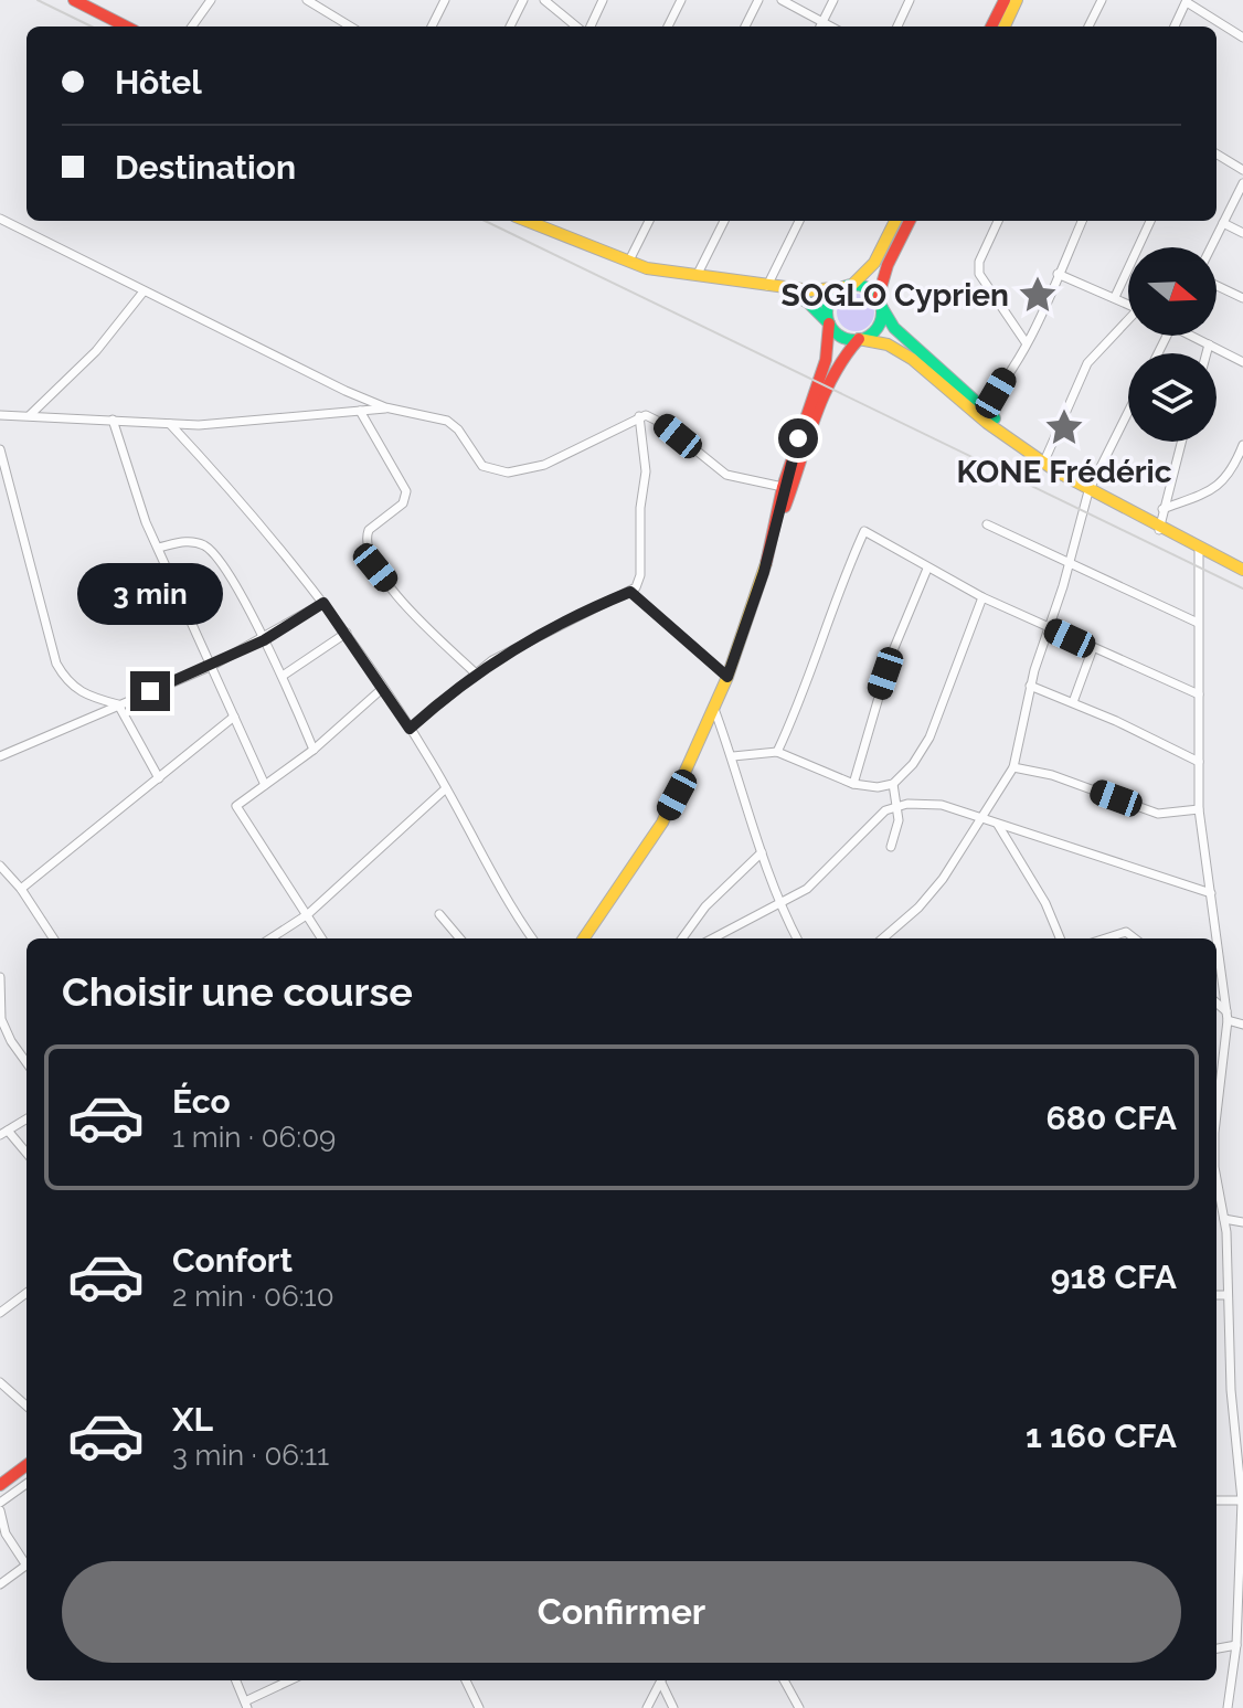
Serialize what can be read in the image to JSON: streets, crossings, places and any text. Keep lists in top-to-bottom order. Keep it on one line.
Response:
{"places":{"place":["SOGLO Cyprien","KONE Frédéric"]},"north":"right","page":{"banner":["Hôtel","Destination"],"bubble":"3 min","heading":"Choisir une course","list":[{"name":"Éco","note":"1 min · 06:09","value":"680 CFA"},{"name":"Confort","note":"2 min · 06:10","value":"918 CFA"},{"name":"XL","note":"3 min · 06:11","value":"1 160 CFA"}],"buttons":"Confirmer"}}
